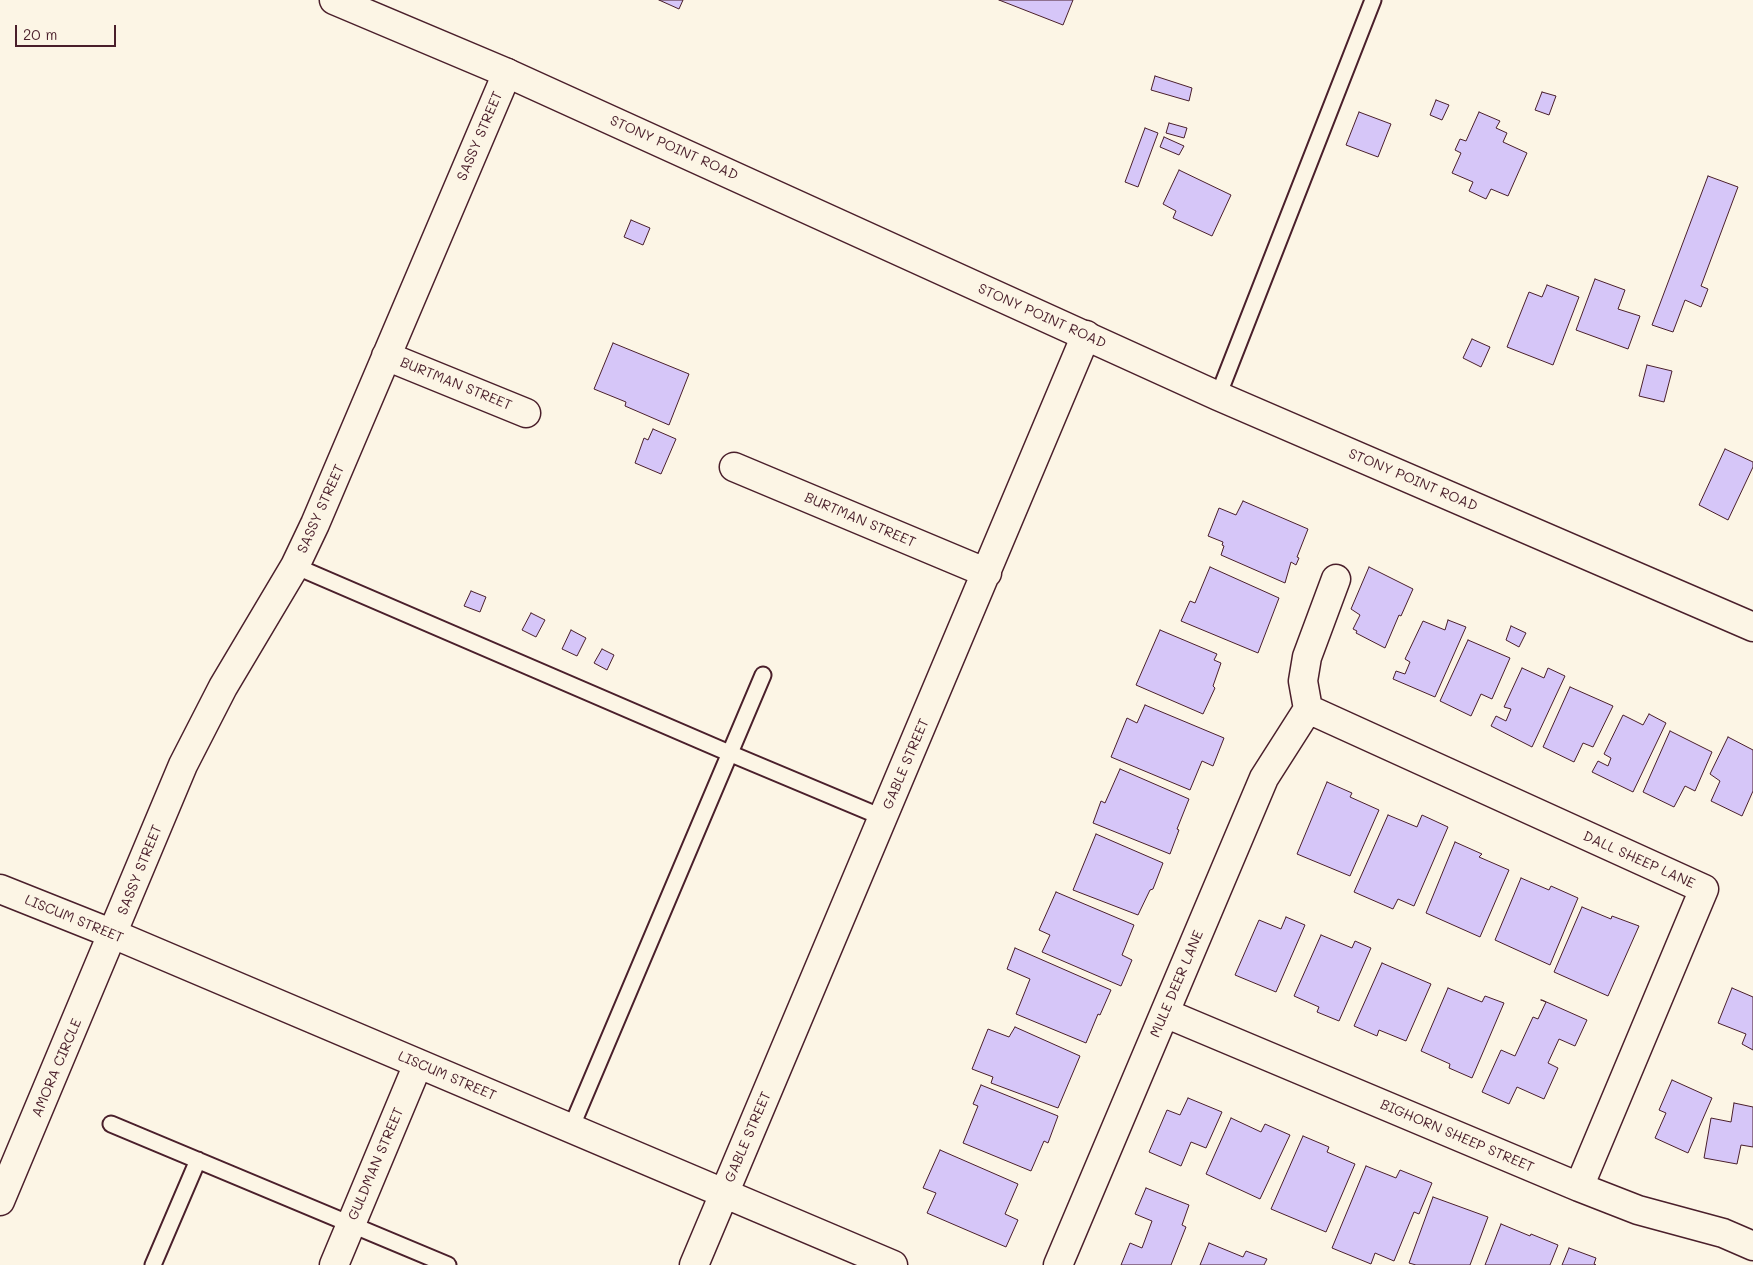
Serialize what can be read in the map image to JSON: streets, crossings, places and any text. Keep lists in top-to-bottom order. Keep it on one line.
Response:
{"streets":{"street":["SASSY STREET","STONY POINT ROAD","BURTMAN STREET","GABLE STREET","DALL SHEEP LANE","LISCUM STREET","MULE DEER LANE","AMORA CIRCLE","BIGHORN SHEEP STREET","GULDMAN STREET"]},"crossings":[["SASSY STREET","STONY POINT ROAD"],["SASSY STREET","BURTMAN STREET"],["SASSY STREET","LISCUM STREET"],["SASSY STREET","AMORA CIRCLE"],["STONY POINT ROAD","GABLE STREET"],["BURTMAN STREET","GABLE STREET"],["GABLE STREET","LISCUM STREET"],["DALL SHEEP LANE","MULE DEER LANE"],["DALL SHEEP LANE","BIGHORN SHEEP STREET"],["LISCUM STREET","AMORA CIRCLE"],["LISCUM STREET","GULDMAN STREET"],["MULE DEER LANE","BIGHORN SHEEP STREET"]],"scale_bar":"20 m"}
